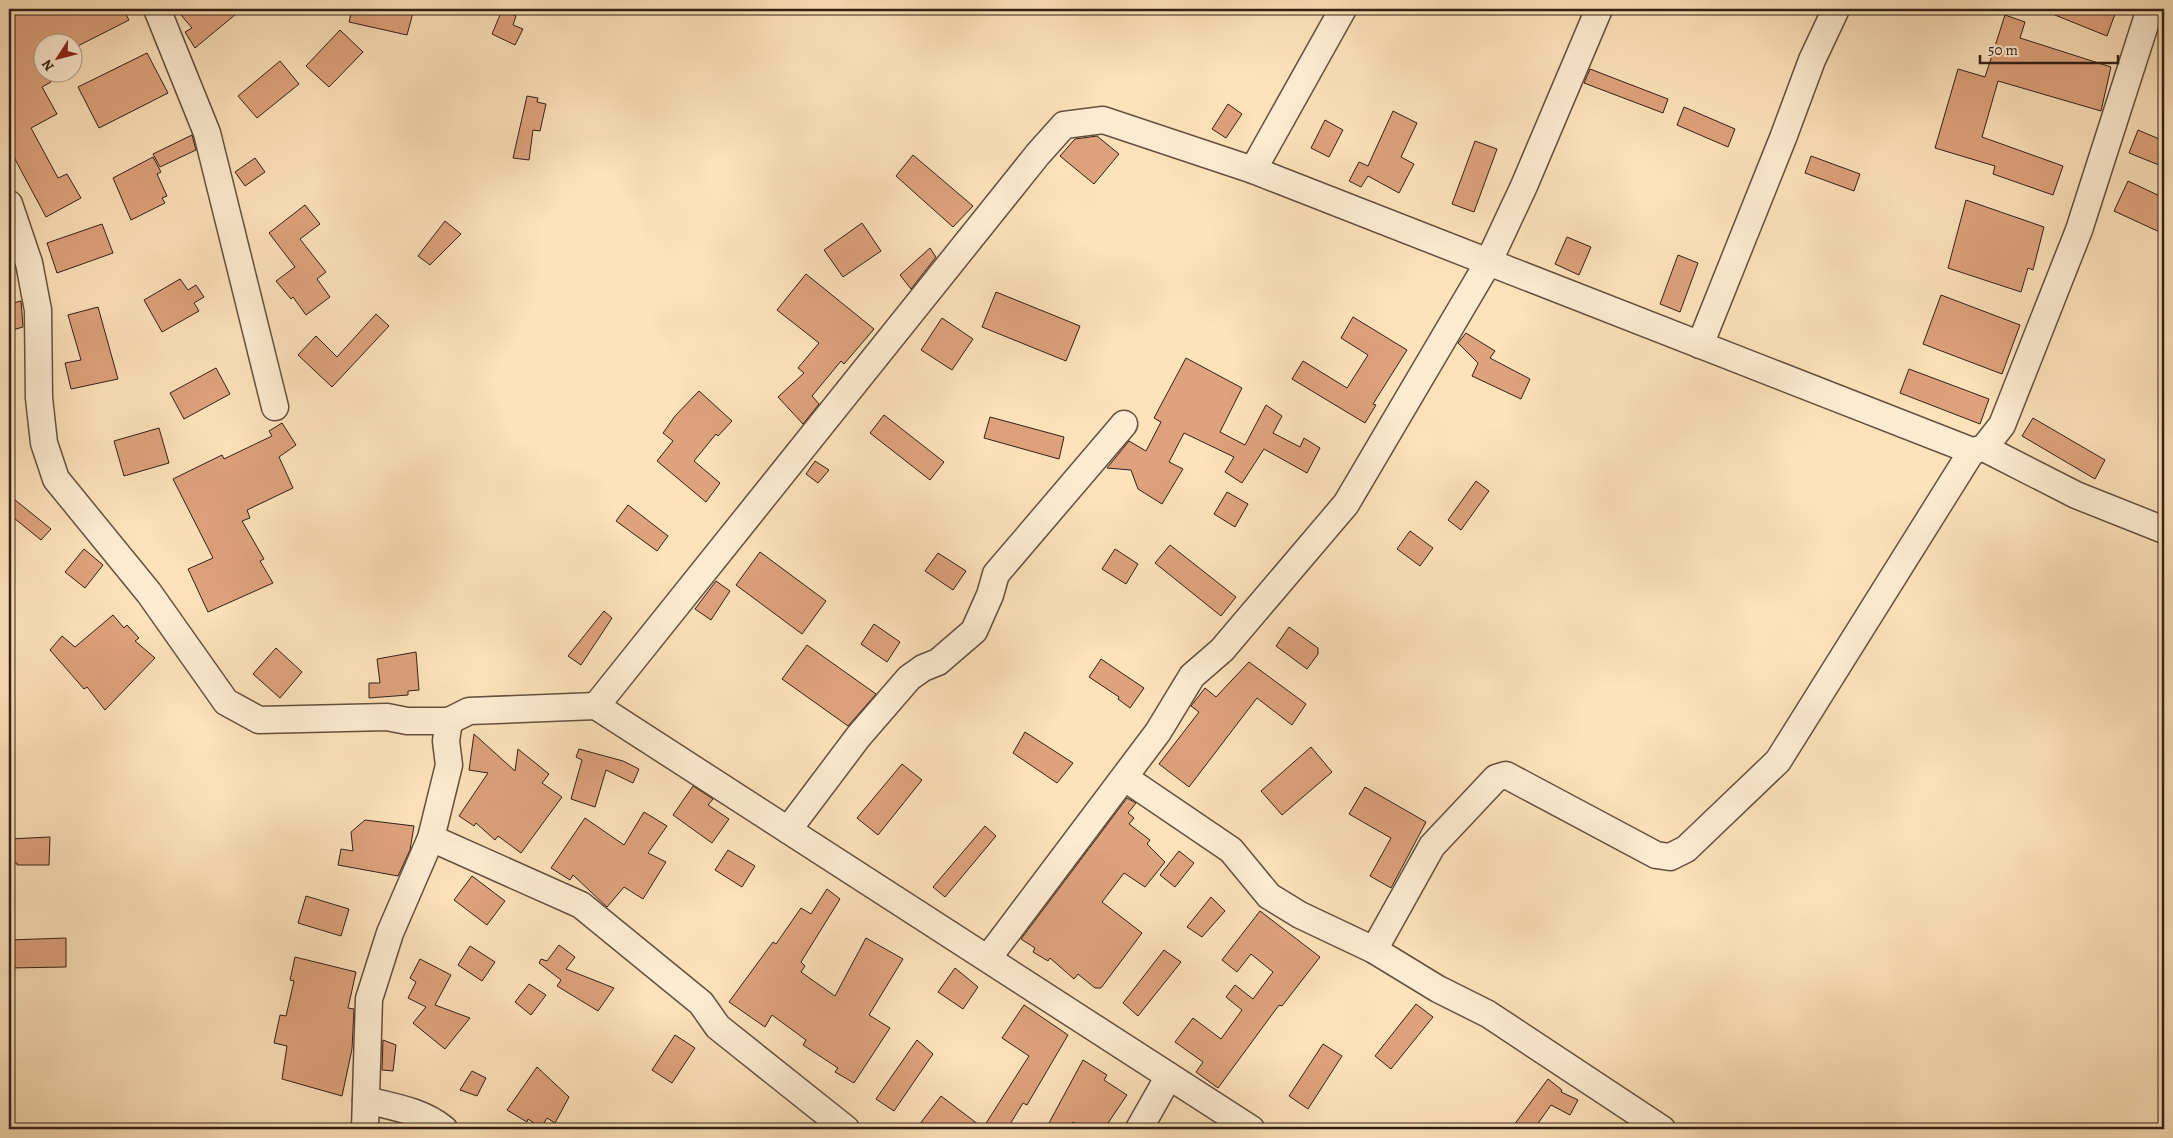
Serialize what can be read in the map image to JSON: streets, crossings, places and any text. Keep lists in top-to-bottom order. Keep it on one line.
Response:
{"scale_bar":"50 m","north":"bottom left"}
